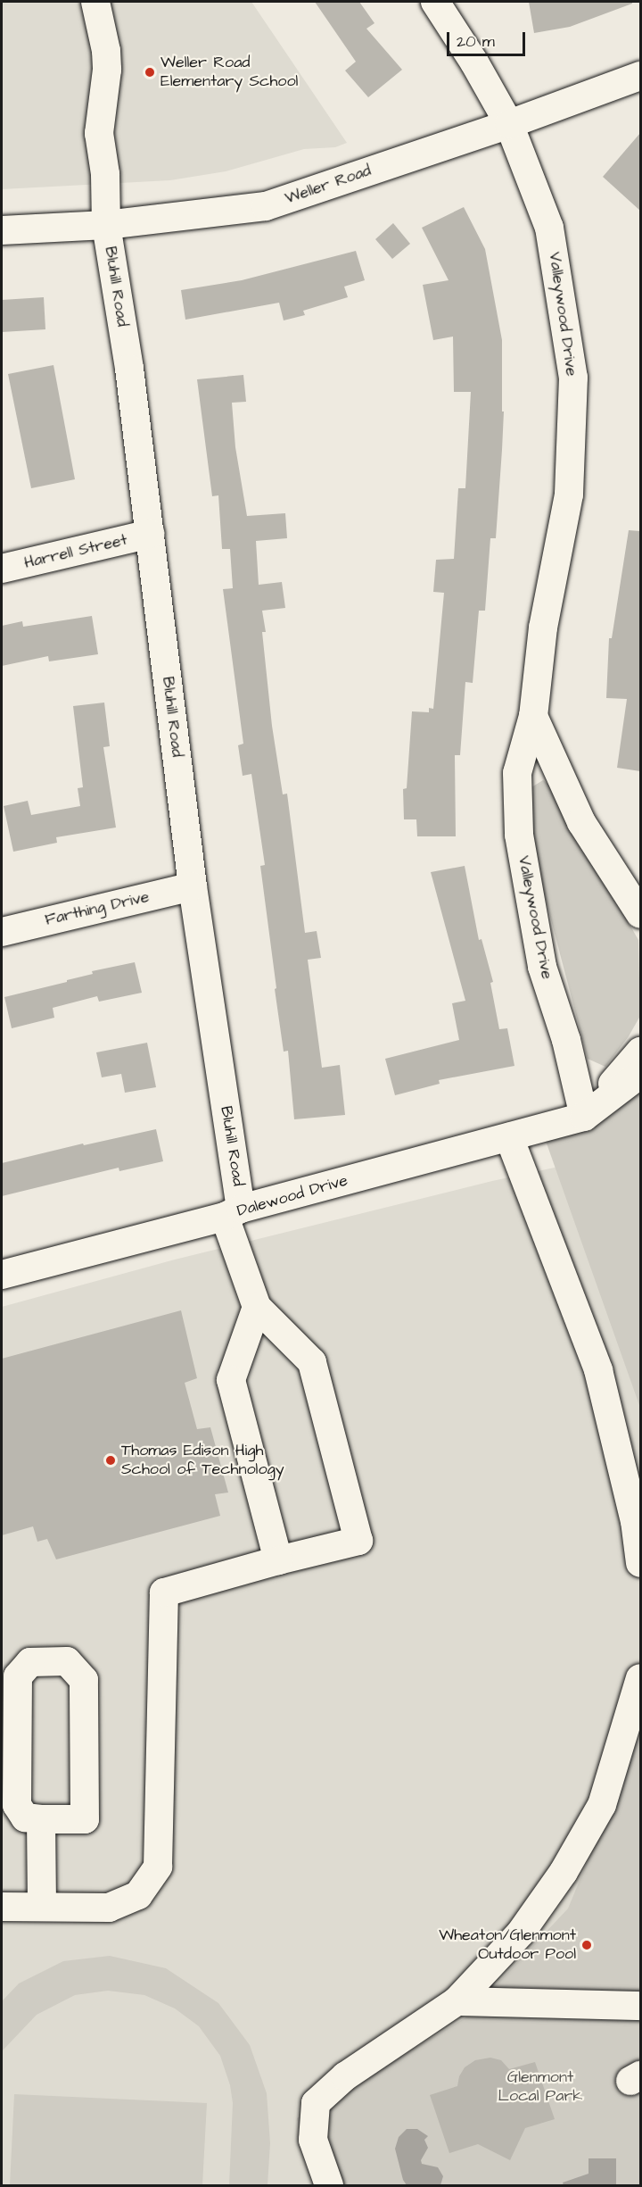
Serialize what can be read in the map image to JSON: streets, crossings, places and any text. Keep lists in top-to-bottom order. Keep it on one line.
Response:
{"streets":{"street":["Weller Road","Bluhill Road","Valleywood Drive","Harrell Street","Farthing Drive","Dalewood Drive"]},"crossings":[["Weller Road","Bluhill Road"],["Weller Road","Valleywood Drive"],["Bluhill Road","Harrell Street"],["Bluhill Road","Farthing Drive"],["Bluhill Road","Dalewood Drive"],["Valleywood Drive","Dalewood Drive"]],"parks":["Glenmont Local Park"],"places":["Weller Road Elementary School","Thomas Edison High School of Technology","Wheaton/Glenmont Outdoor Pool"],"scale_bar":"20 m"}
